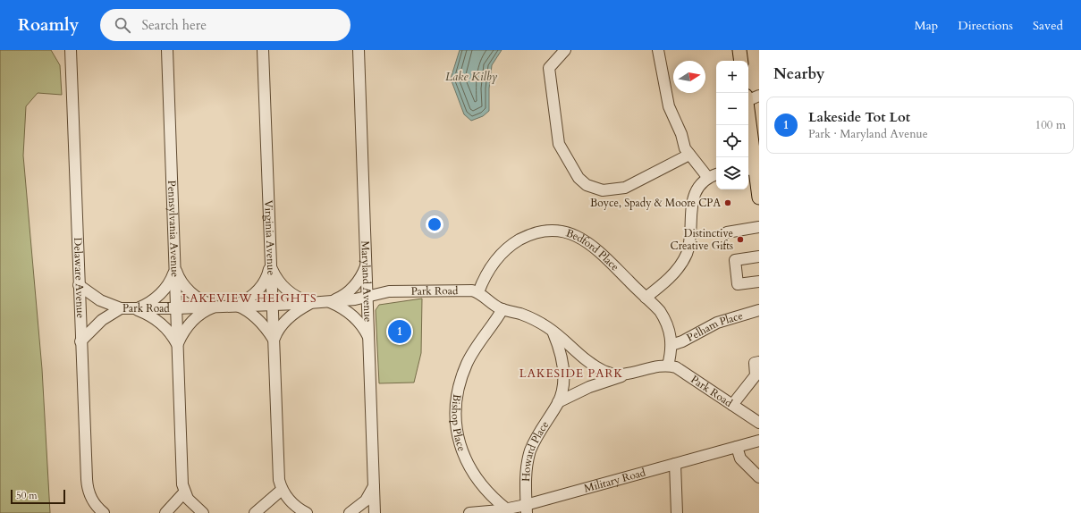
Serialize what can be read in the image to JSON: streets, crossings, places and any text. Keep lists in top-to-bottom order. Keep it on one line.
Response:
{"streets":{"street":["Pennsylvania Avenue","Virginia Avenue","Bedford Place","Delaware Avenue","Maryland Avenue","Park Road","Pelham Place","Bishop Place","Howard Place","Military Road"]},"crossings":[["Pennsylvania Avenue","Park Road"],["Virginia Avenue","Park Road"],["Bedford Place","Park Road"],["Bedford Place","Pelham Place"],["Delaware Avenue","Park Road"],["Maryland Avenue","Park Road"],["Park Road","Bishop Place"],["Park Road","Howard Place"],["Bishop Place","Military Road"],["Howard Place","Military Road"]],"districts":["LAKEVIEW HEIGHTS","LAKESIDE PARK"],"water":["Lake Kilby"],"places":["Boyce, Spady & Moore CPA","Distinctive Creative Gifts"],"scale_bar":"50 m","north":"right","page":{"header":"Roamly","search":"Search here","nav":["Map","Directions","Saved"],"heading":"Nearby","map_buttons":["+","−"],"list":[{"mark":"1","name":"Lakeside Tot Lot","note":"Park · Maryland Avenue","value":"100 m"}],"pins":"1","scale":"50 m"}}
